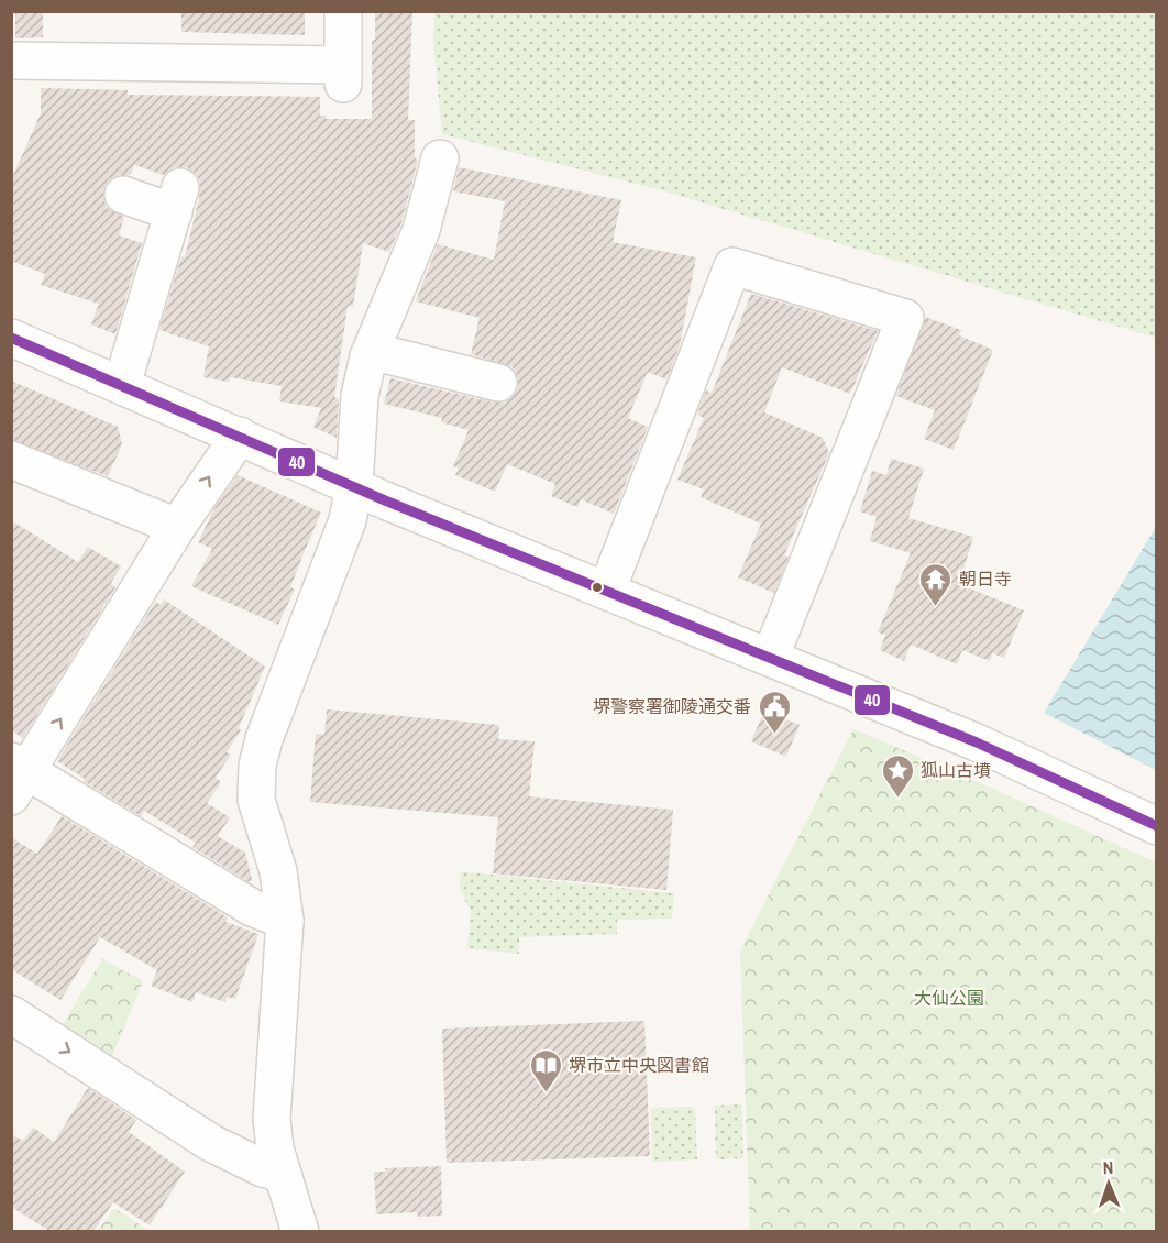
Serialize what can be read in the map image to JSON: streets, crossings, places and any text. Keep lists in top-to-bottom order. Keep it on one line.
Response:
{"parks":["大仙公園"],"places":{"temple":["朝日寺"],"public building":["堺警察署御陵通交番"],"place":["狐山古墳"],"library":["堺市立中央図書館"]},"lines":["transit line 40"],"north":"top"}
